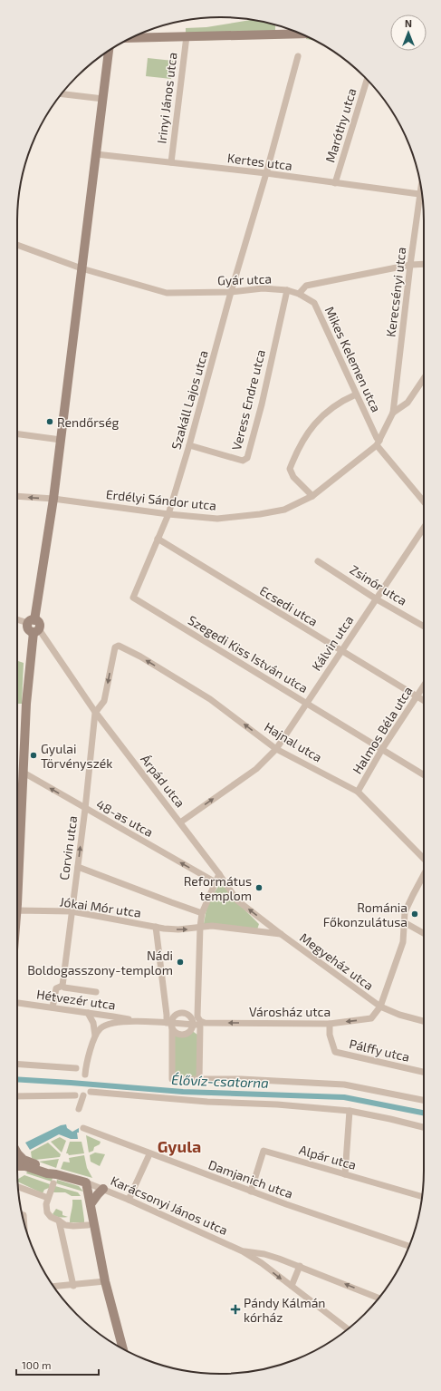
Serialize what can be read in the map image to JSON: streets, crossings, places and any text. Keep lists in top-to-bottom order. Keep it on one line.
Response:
{"streets":{"street":["Irinyi János utca","Maróthy utca","Kertes utca","Gyár utca","Kerecsényi utca","Mikes Kelemen utca","Szakáll Lajos utca","Veress Endre utca","Erdélyi Sándor utca","Zsinór utca","Ecsedi utca","Kálvin utca","Szegedi Kiss István utca","Halmos Béla utca","Hajnal utca","Árpád utca","48-as utca","Corvin utca","Jókai Mór utca","Megyeház utca","Hétvezér utca","Városház utca","Pálffy utca","Alpár utca","Damjanich utca","Karácsonyi János utca"]},"crossings":[["Irinyi János utca","Kertes utca"],["Maróthy utca","Kertes utca"],["Kertes utca","Kerecsényi utca"],["Kertes utca","Szakáll Lajos utca"],["Gyár utca","Mikes Kelemen utca"],["Gyár utca","Szakáll Lajos utca"],["Gyár utca","Veress Endre utca"],["Mikes Kelemen utca","Erdélyi Sándor utca"],["Szakáll Lajos utca","Veress Endre utca"],["Szakáll Lajos utca","Erdélyi Sándor utca"],["Szakáll Lajos utca","Szegedi Kiss István utca"],["Erdélyi Sándor utca","Szegedi Kiss István utca"],["Zsinór utca","Kálvin utca"],["Ecsedi utca","Kálvin utca"],["Ecsedi utca","Szegedi Kiss István utca"],["Ecsedi utca","Halmos Béla utca"],["Kálvin utca","Szegedi Kiss István utca"],["Kálvin utca","Hajnal utca"],["Kálvin utca","Árpád utca"],["Szegedi Kiss István utca","Halmos Béla utca"],["Halmos Béla utca","Hajnal utca"],["Hajnal utca","Árpád utca"],["Hajnal utca","Corvin utca"],["Árpád utca","Corvin utca"],["Árpád utca","Jókai Mór utca"],["Árpád utca","Megyeház utca"],["48-as utca","Corvin utca"],["Corvin utca","Jókai Mór utca"],["Corvin utca","Hétvezér utca"],["Jókai Mór utca","Megyeház utca"],["Jókai Mór utca","Városház utca"],["Megyeház utca","Városház utca"],["Városház utca","Pálffy utca"],["Alpár utca","Damjanich utca"]],"districts":["Gyula"],"water":["Élővíz-csatorna"],"places":{"other":["Rendőrség","Gyulai Törvényszék","Református templom","Románia Főkonzulátusa","Nádi Boldogasszony-templom"],"health":["Pándy Kálmán kórház"]},"scale_bar":"100 m","north":"top"}
